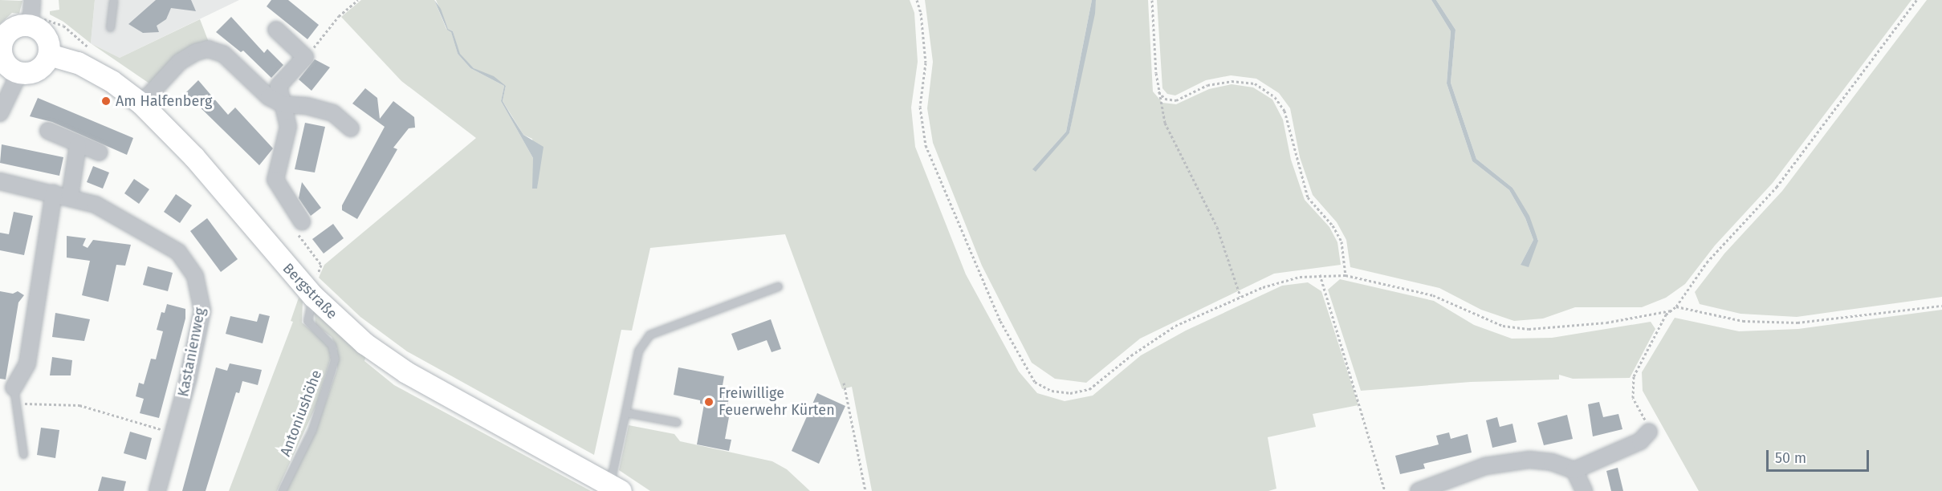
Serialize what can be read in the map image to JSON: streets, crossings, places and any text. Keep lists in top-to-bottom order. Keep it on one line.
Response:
{"streets":{"main road":["Bergstraße"],"street":["Kastanienweg"],"lane":["Antoniushöhe"]},"crossings":[["Bergstraße","Antoniushöhe"]],"places":["Am Halfenberg","Freiwillige Feuerwehr Kürten"],"scale_bar":"50 m"}
